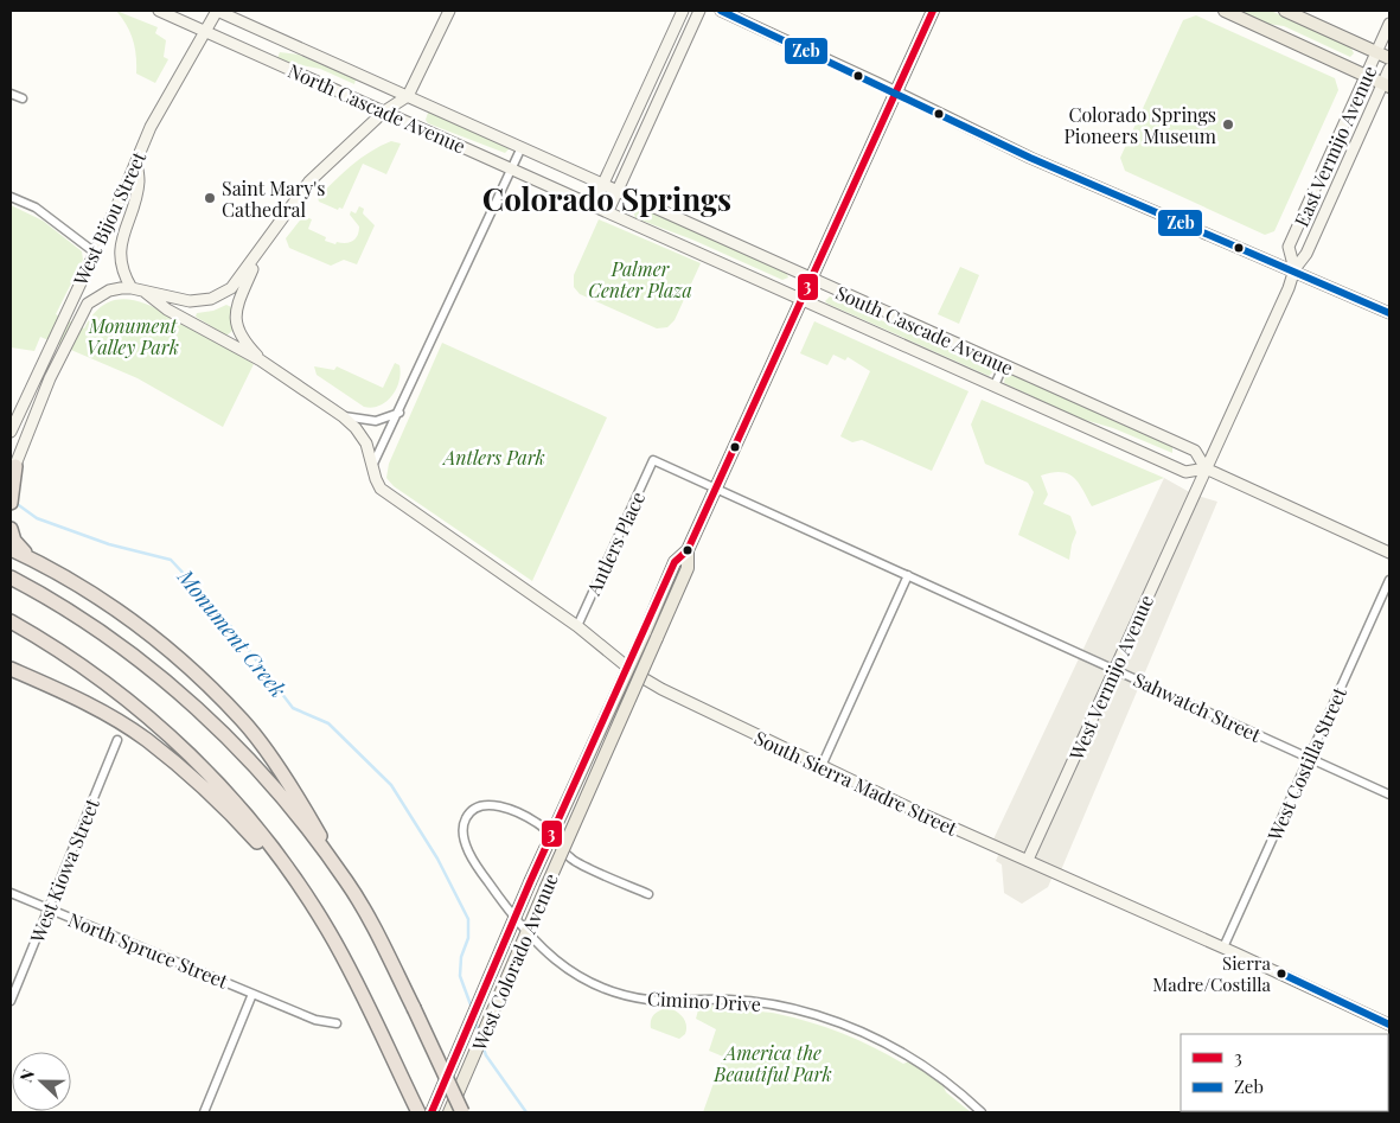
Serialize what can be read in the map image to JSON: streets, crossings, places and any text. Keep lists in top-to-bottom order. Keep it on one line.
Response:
{"streets":{"main road":["West Colorado Avenue"],"street":["North Cascade Avenue","East Vermijo Avenue","West Bijou Street","South Cascade Avenue","Antlers Place","West Vermijo Avenue","Sahwatch Street","West Costilla Street","South Sierra Madre Street","West Kiowa Street","North Spruce Street","Cimino Drive"]},"crossings":[["North Cascade Avenue","West Bijou Street"],["North Cascade Avenue","South Cascade Avenue"],["East Vermijo Avenue","South Cascade Avenue"],["East Vermijo Avenue","West Vermijo Avenue"],["South Cascade Avenue","West Colorado Avenue"],["Antlers Place","Sahwatch Street"],["Antlers Place","South Sierra Madre Street"],["Antlers Place","West Colorado Avenue"],["West Vermijo Avenue","Sahwatch Street"],["West Vermijo Avenue","South Sierra Madre Street"],["Sahwatch Street","West Costilla Street"],["Sahwatch Street","West Colorado Avenue"],["West Costilla Street","South Sierra Madre Street"],["West Kiowa Street","North Spruce Street"],["West Colorado Avenue","Cimino Drive"]],"districts":["Colorado Springs"],"water":["Monument Creek"],"parks":["Palmer Center Plaza","Monument Valley Park","Antlers Park","America the Beautiful Park"],"places":["Colorado Springs Pioneers Museum","Saint Mary's Cathedral","Sierra Madre/Costilla"],"lines":["transit line 3","transit line Zeb"],"legend":["3","Zeb"],"north":"left"}
